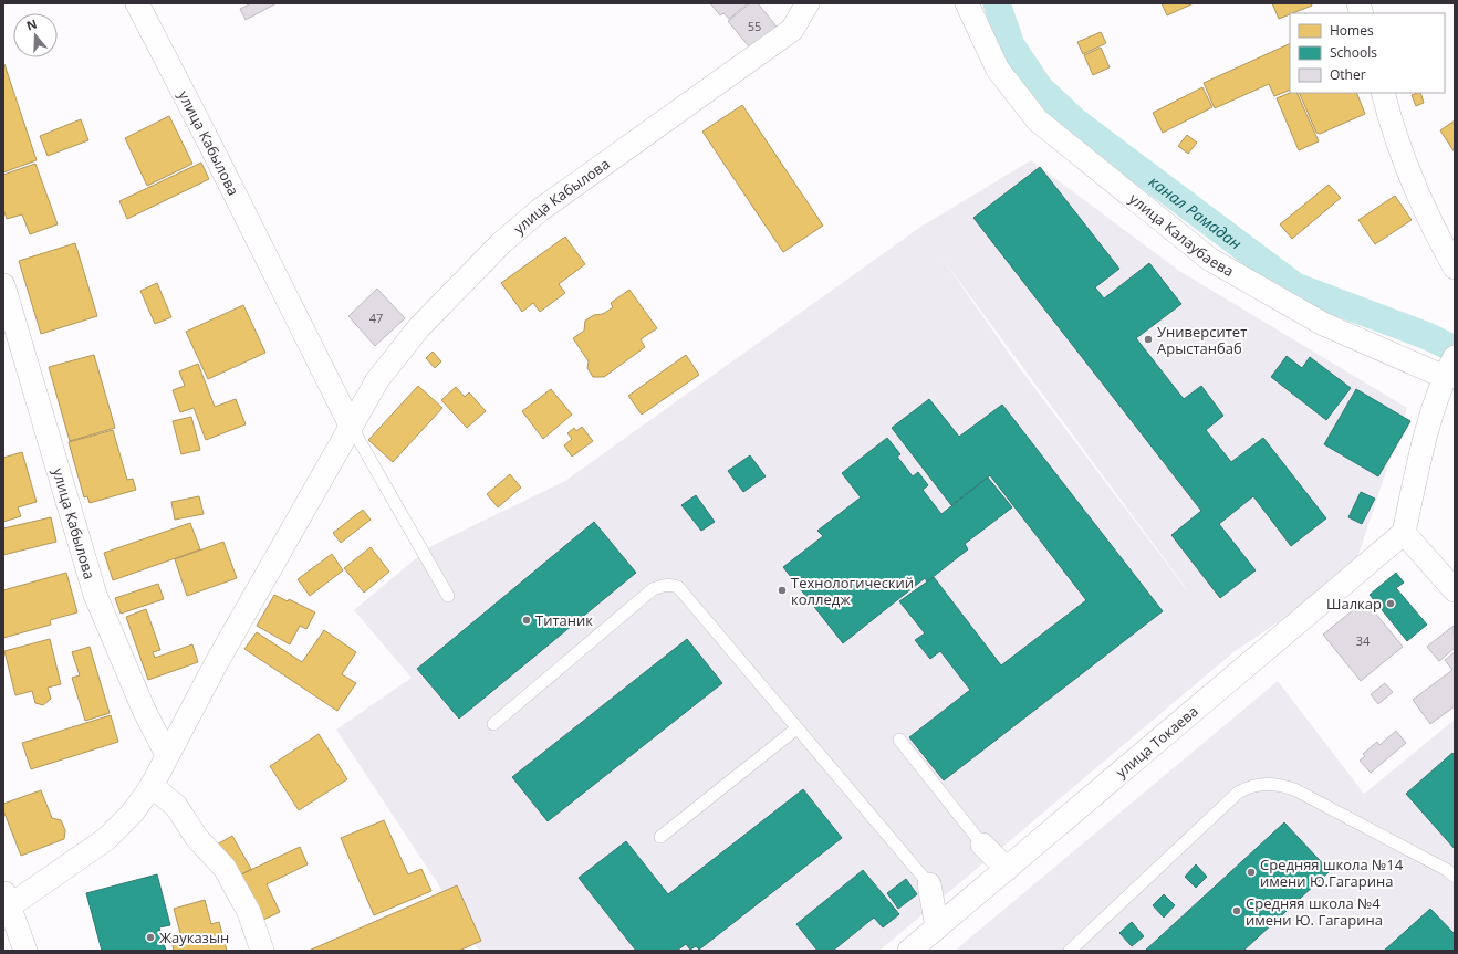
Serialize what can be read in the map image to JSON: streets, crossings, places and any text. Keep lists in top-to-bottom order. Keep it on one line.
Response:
{"streets":{"street":["улица Кабылова","улица Калаубаева","улица Токаева"]},"water":["канал Рамадан"],"places":["Университет Арыстанбаб","Технологический колледж","Шалкар","Титаник","Средняя школа №14 имени Ю.Гагарина","Средняя школа №4 имени Ю. Гагарина","Жауказын"],"house_numbers":["55","47","34"],"legend":["Homes","Schools","Other"],"north":"top"}
